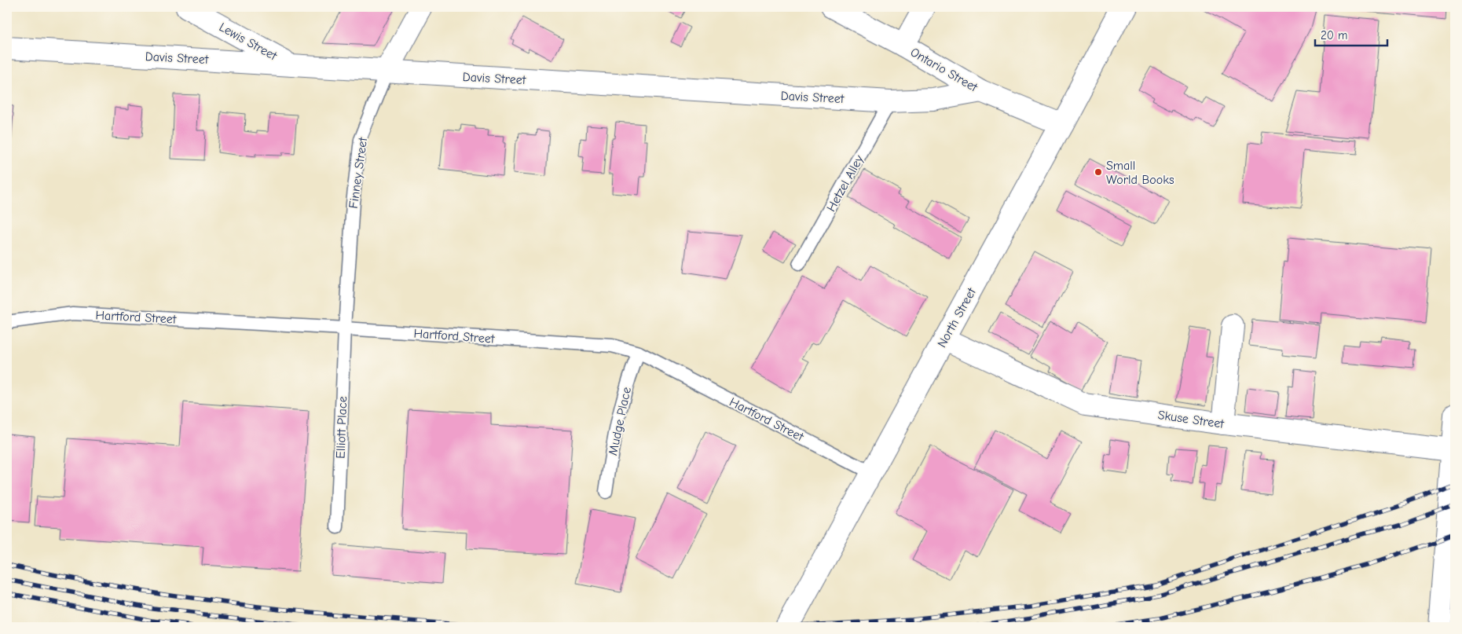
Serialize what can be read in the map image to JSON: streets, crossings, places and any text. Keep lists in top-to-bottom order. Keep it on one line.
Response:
{"streets":{"street":["Lewis Street","Davis Street","Ontario Street","Finney Street","North Street","Skuse Street"],"lane":["Hetzel Alley","Hartford Street","Mudge Place","Elliott Place"]},"crossings":[["Lewis Street","Davis Street"],["Davis Street","Ontario Street"],["Davis Street","Finney Street"],["Davis Street","Hetzel Alley"],["Ontario Street","North Street"],["Finney Street","Hartford Street"],["Finney Street","Elliott Place"],["Hartford Street","North Street"],["Hartford Street","Mudge Place"],["Hartford Street","Elliott Place"],["North Street","Skuse Street"]],"places":["Small World Books"],"scale_bar":"20 m"}
